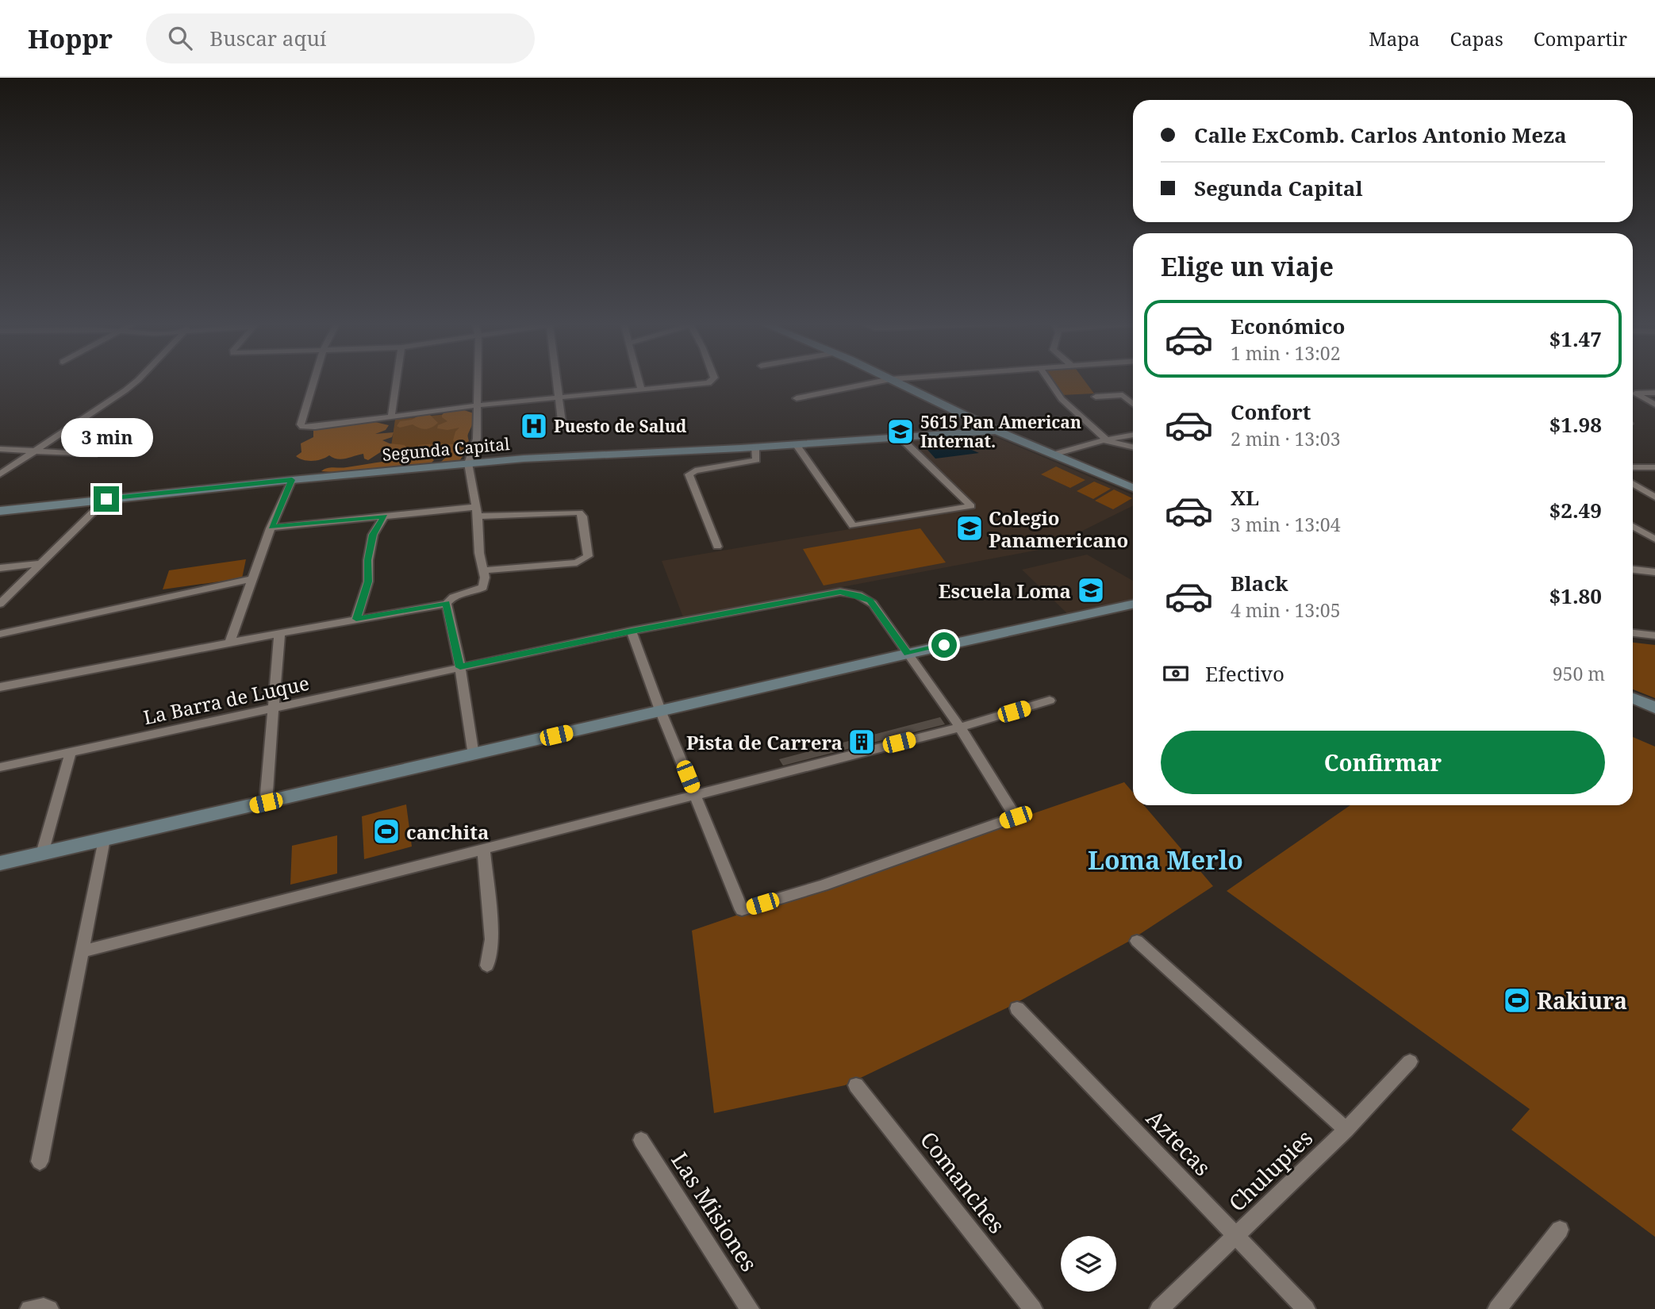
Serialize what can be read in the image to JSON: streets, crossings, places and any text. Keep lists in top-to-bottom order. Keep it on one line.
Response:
{"streets":{"street":["Segunda Capital","La Barra de Luque","Aztecas","Chulupies","Comanches","Las Misiones"]},"crossings":[["Aztecas","Chulupies"]],"districts":["Loma Merlo"],"places":{"hospital":["Puesto de Salud"],"school or university":["5615 Pan American Internat.","Colegio Panamericano","Escuela Loma"],"building":["Pista de Carrera"],"sports":["canchita","Rakiura"]},"page":{"header":"Hoppr","search":"Buscar aquí","nav":["Mapa","Capas","Compartir"],"banner":["Calle ExComb. Carlos Antonio Meza","Segunda Capital"],"heading":"Elige un viaje","list":[{"name":"Económico","note":"1 min · 13:02","value":"$1.47"},{"name":"Confort","note":"2 min · 13:03","value":"$1.98"},{"name":"XL","note":"3 min · 13:04","value":"$2.49"},{"name":"Black","note":"4 min · 13:05","value":"$1.80"}],"bubble":"3 min","pay":["Efectivo","950 m"],"buttons":"Confirmar"}}
